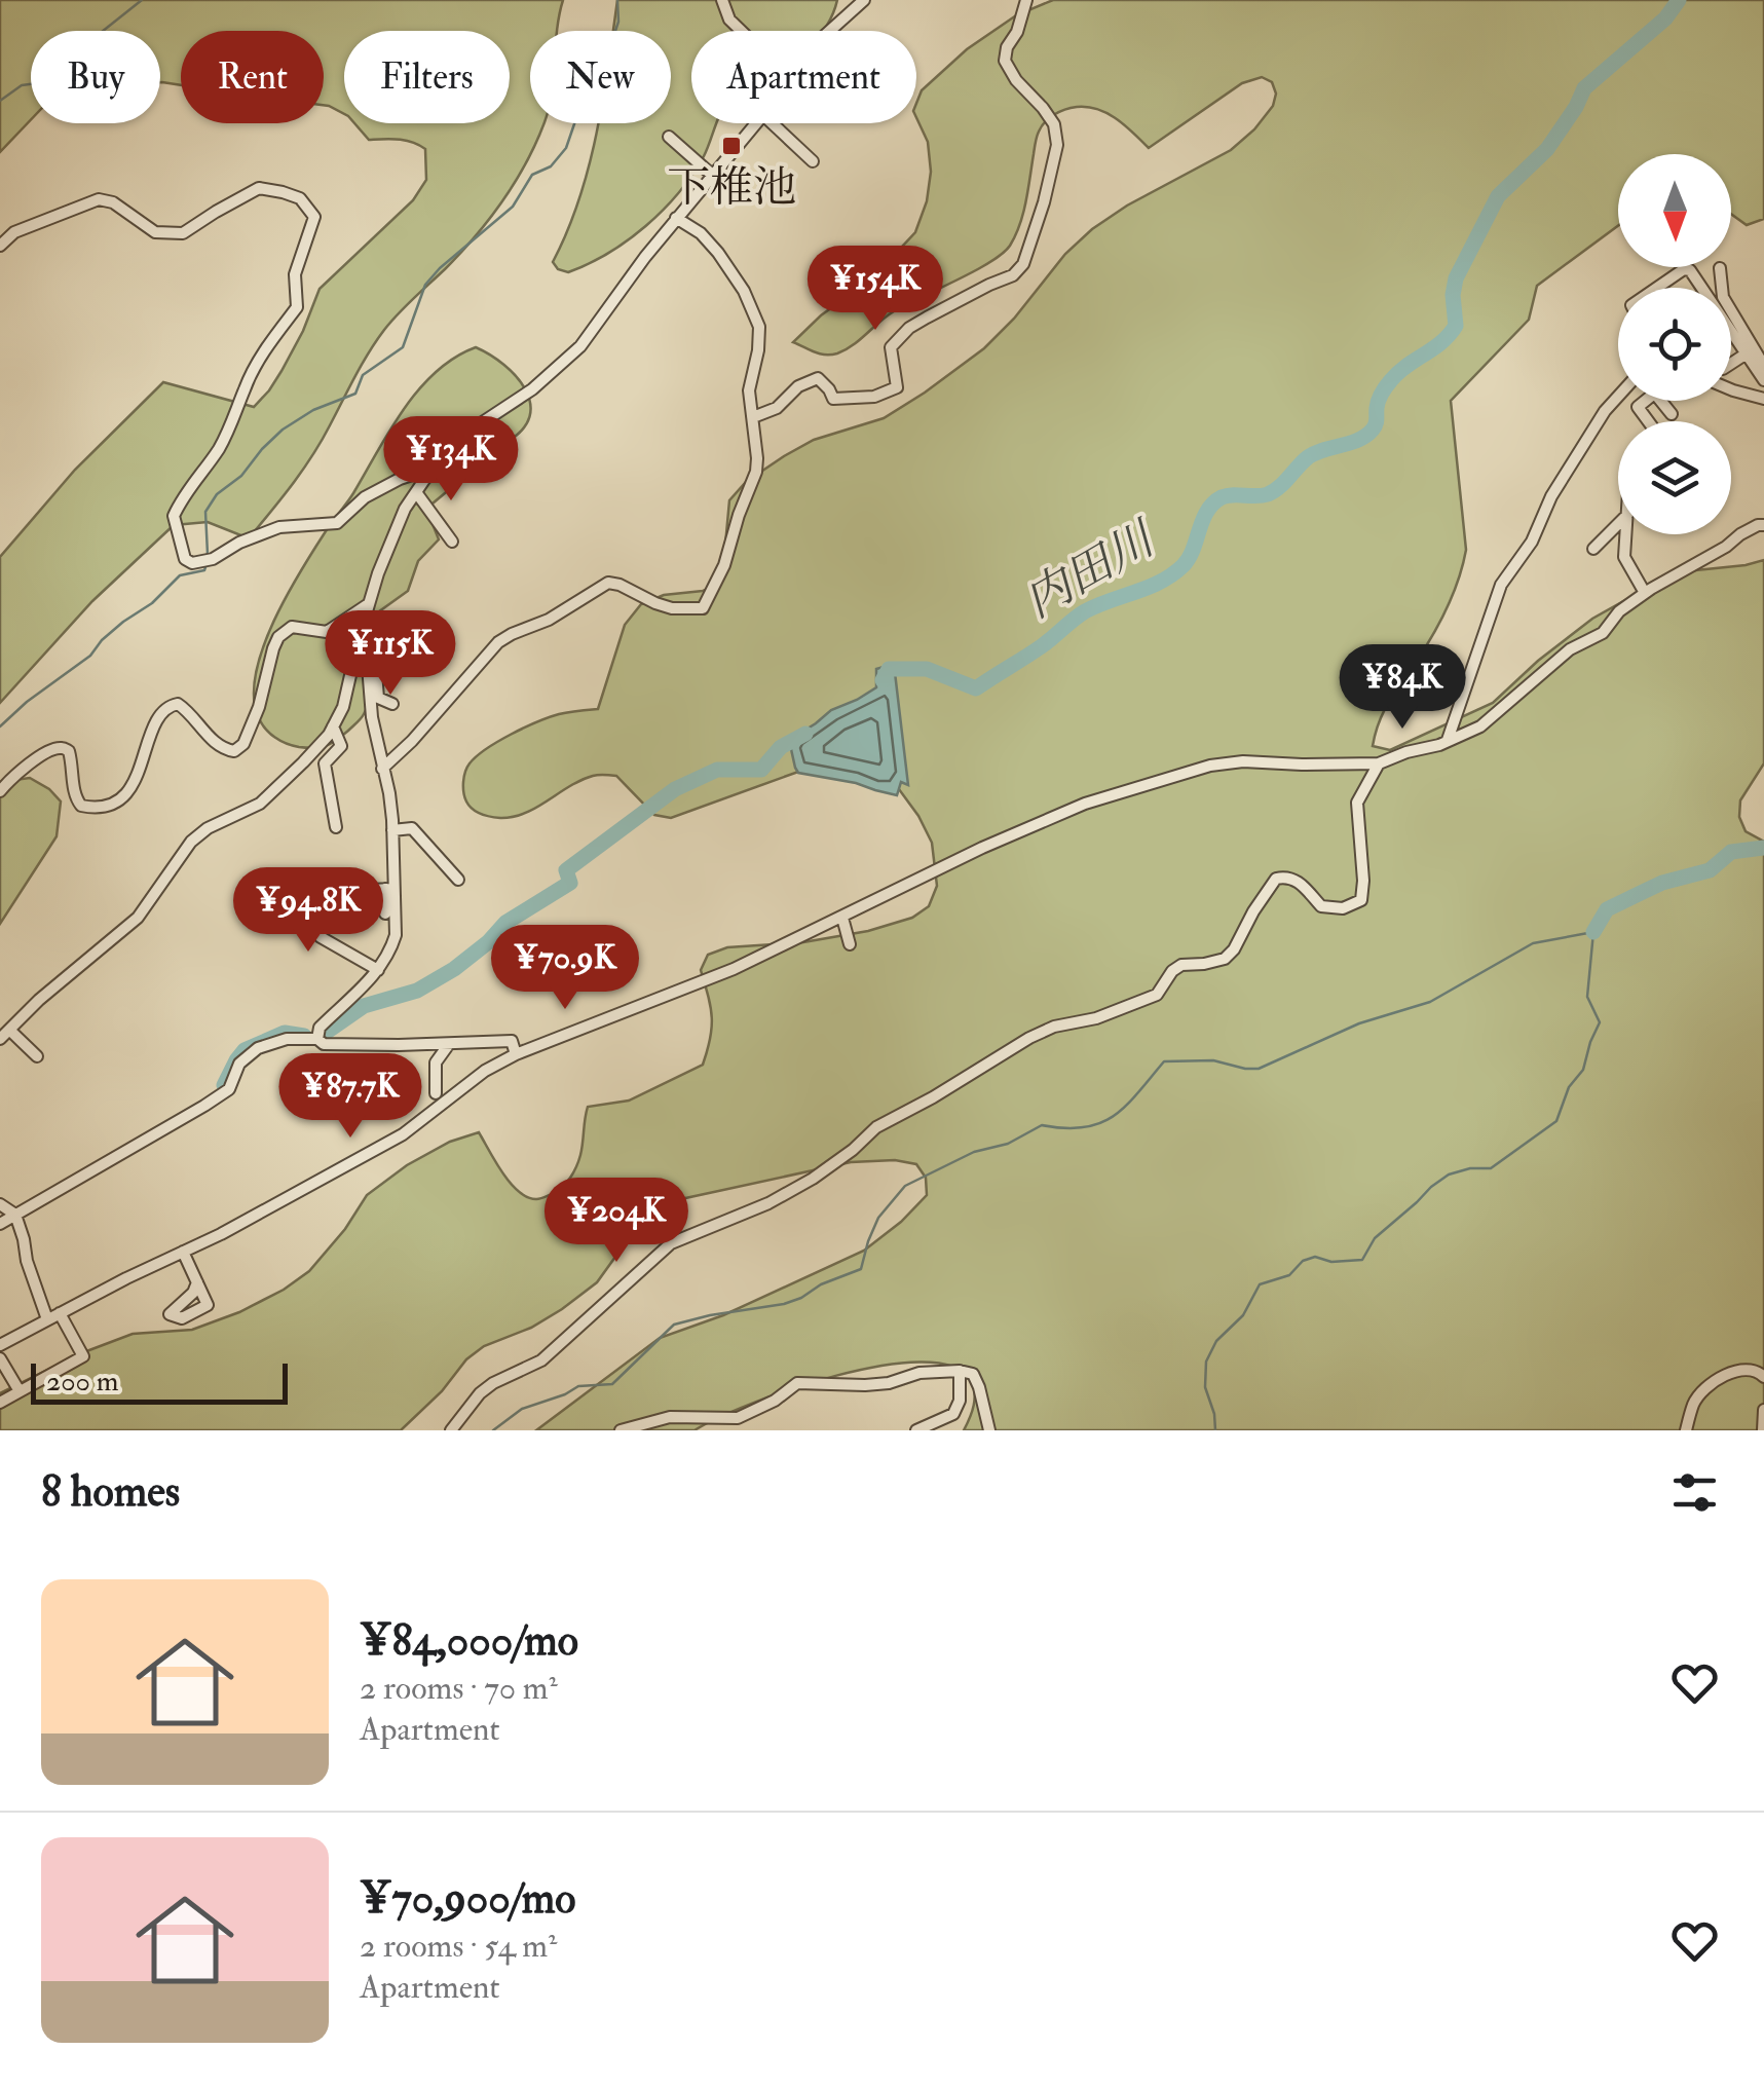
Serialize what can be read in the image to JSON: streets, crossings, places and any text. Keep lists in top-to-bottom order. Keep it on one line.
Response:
{"water":["内田川"],"places":{"transit":["下椎池"]},"scale_bar":"200 m","north":"bottom","page":{"chip":["Buy","Rent","Filters","New","Apartment"],"price":["¥154K","¥134K","¥115K","¥84K","¥94.8K","¥70.9K","¥87.7K","¥204K"],"scale":"200 m","heading":"8 homes","list":[{"name":"¥84,000/mo","note":"2 rooms · 70 m² · Apartment"},{"name":"¥70,900/mo","note":"2 rooms · 54 m² · Apartment"}]}}
